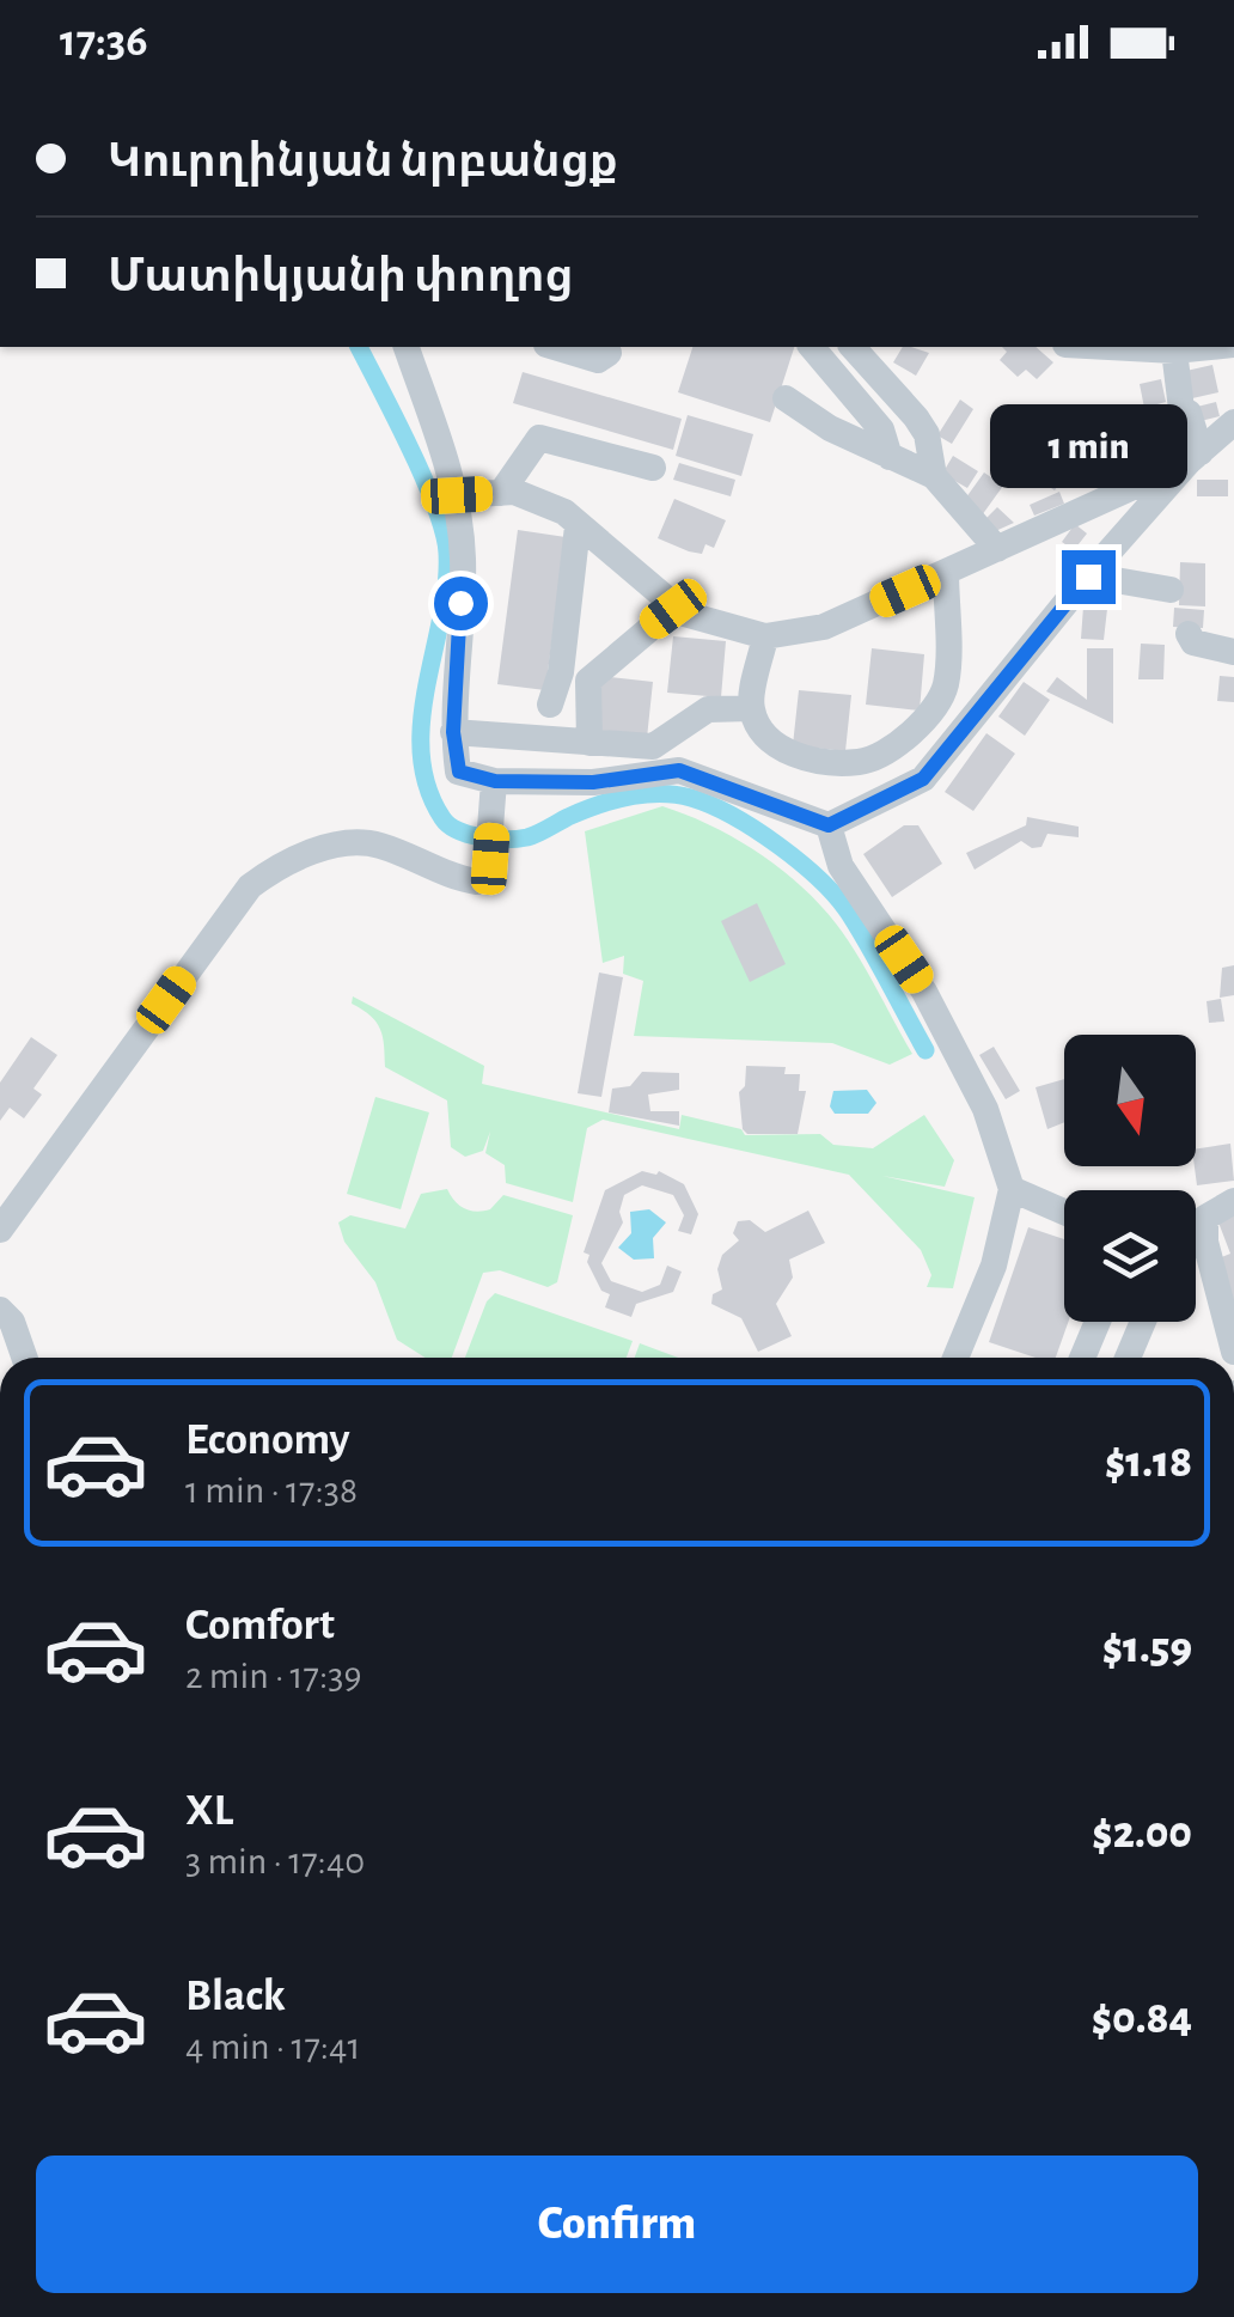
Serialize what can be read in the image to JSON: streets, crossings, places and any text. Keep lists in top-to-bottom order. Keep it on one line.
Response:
{"north":"bottom","page":{"status":"17:36","banner":["Կուրղինյան նրբանցք","Մատիկյանի փողոց"],"bubble":"1 min","list":[{"name":"Economy","note":"1 min · 17:38","value":"$1.18"},{"name":"Comfort","note":"2 min · 17:39","value":"$1.59"},{"name":"XL","note":"3 min · 17:40","value":"$2.00"},{"name":"Black","note":"4 min · 17:41","value":"$0.84"}],"buttons":"Confirm"}}
